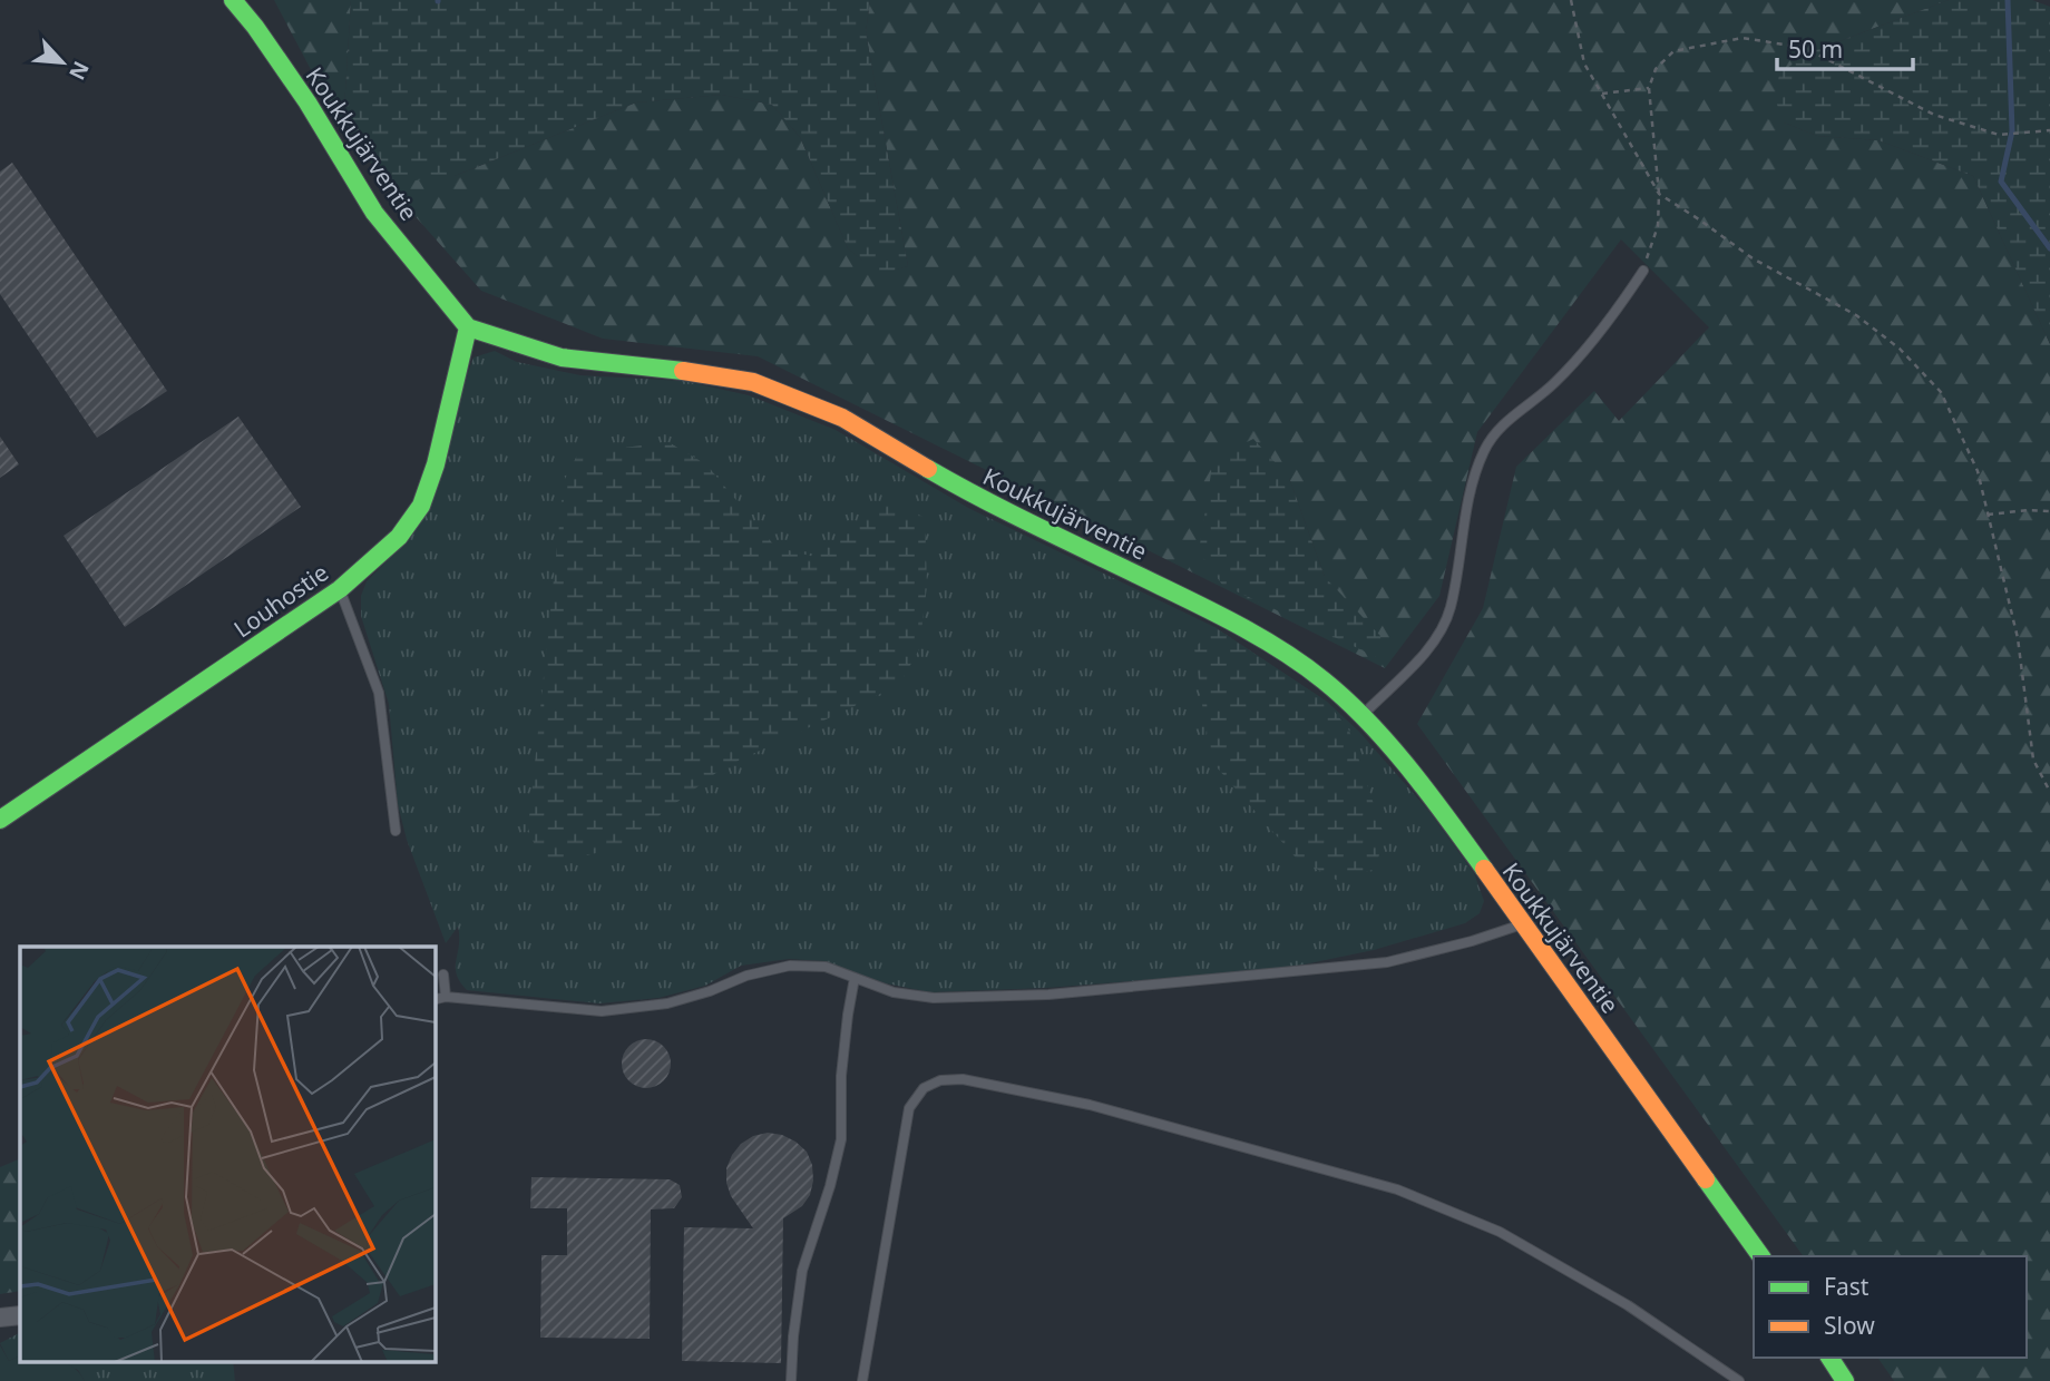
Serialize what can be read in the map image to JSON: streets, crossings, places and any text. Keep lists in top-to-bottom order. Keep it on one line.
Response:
{"streets":{"street":["Koukkujärventie","Louhostie"]},"crossings":[["Koukkujärventie","Louhostie"]],"legend":["Fast","Slow"],"scale_bar":"50 m","north":"bottom right"}
